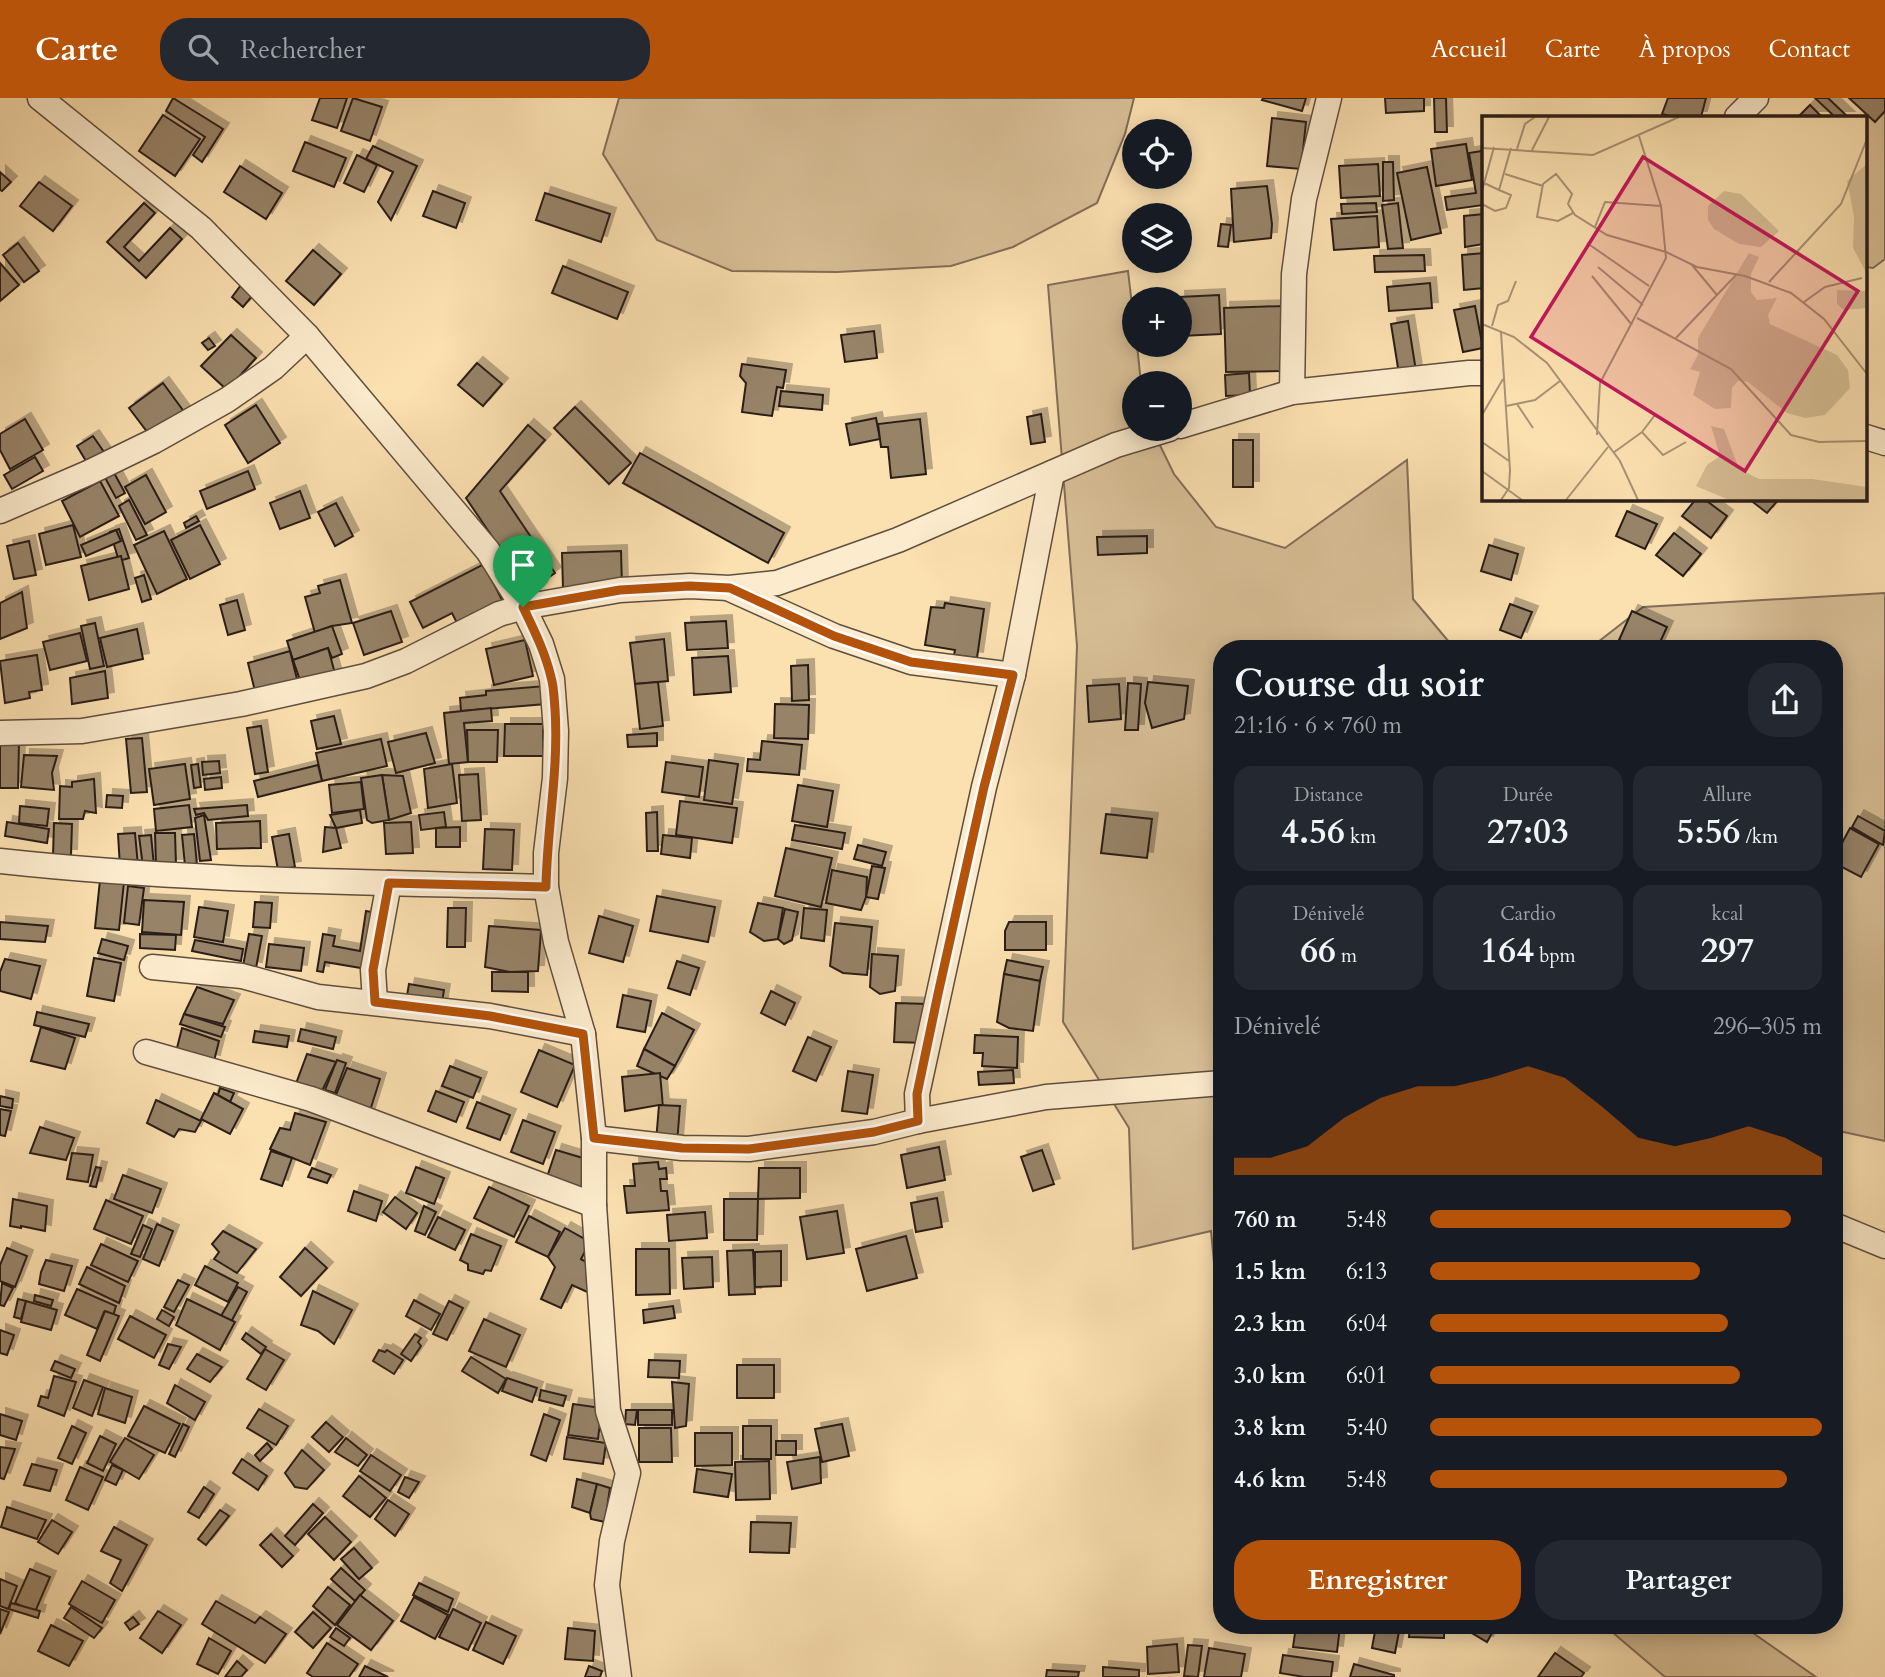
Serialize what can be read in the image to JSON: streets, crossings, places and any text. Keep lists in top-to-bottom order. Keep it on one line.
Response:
{"page":{"header":"Carte","search":"Rechercher","nav":["Accueil","Carte","À propos","Contact"],"map_buttons":["+","−"],"heading":["Course du soir","21:16 · 6 × 760 m"],"stats":[["Distance","4.56 km"],["Durée","27:03"],["Allure","5:56 /km"],["Dénivelé","66 m"],["Cardio","164 bpm"],["kcal","297"]],"chart":["Dénivelé","296–305 m"],"list":[{"name":"760 m","note":"5:48"},{"name":"1.5 km","note":"6:13"},{"name":"2.3 km","note":"6:04"},{"name":"3.0 km","note":"6:01"},{"name":"3.8 km","note":"5:40"},{"name":"4.6 km","note":"5:48"}],"buttons":["Enregistrer","Partager"]}}
